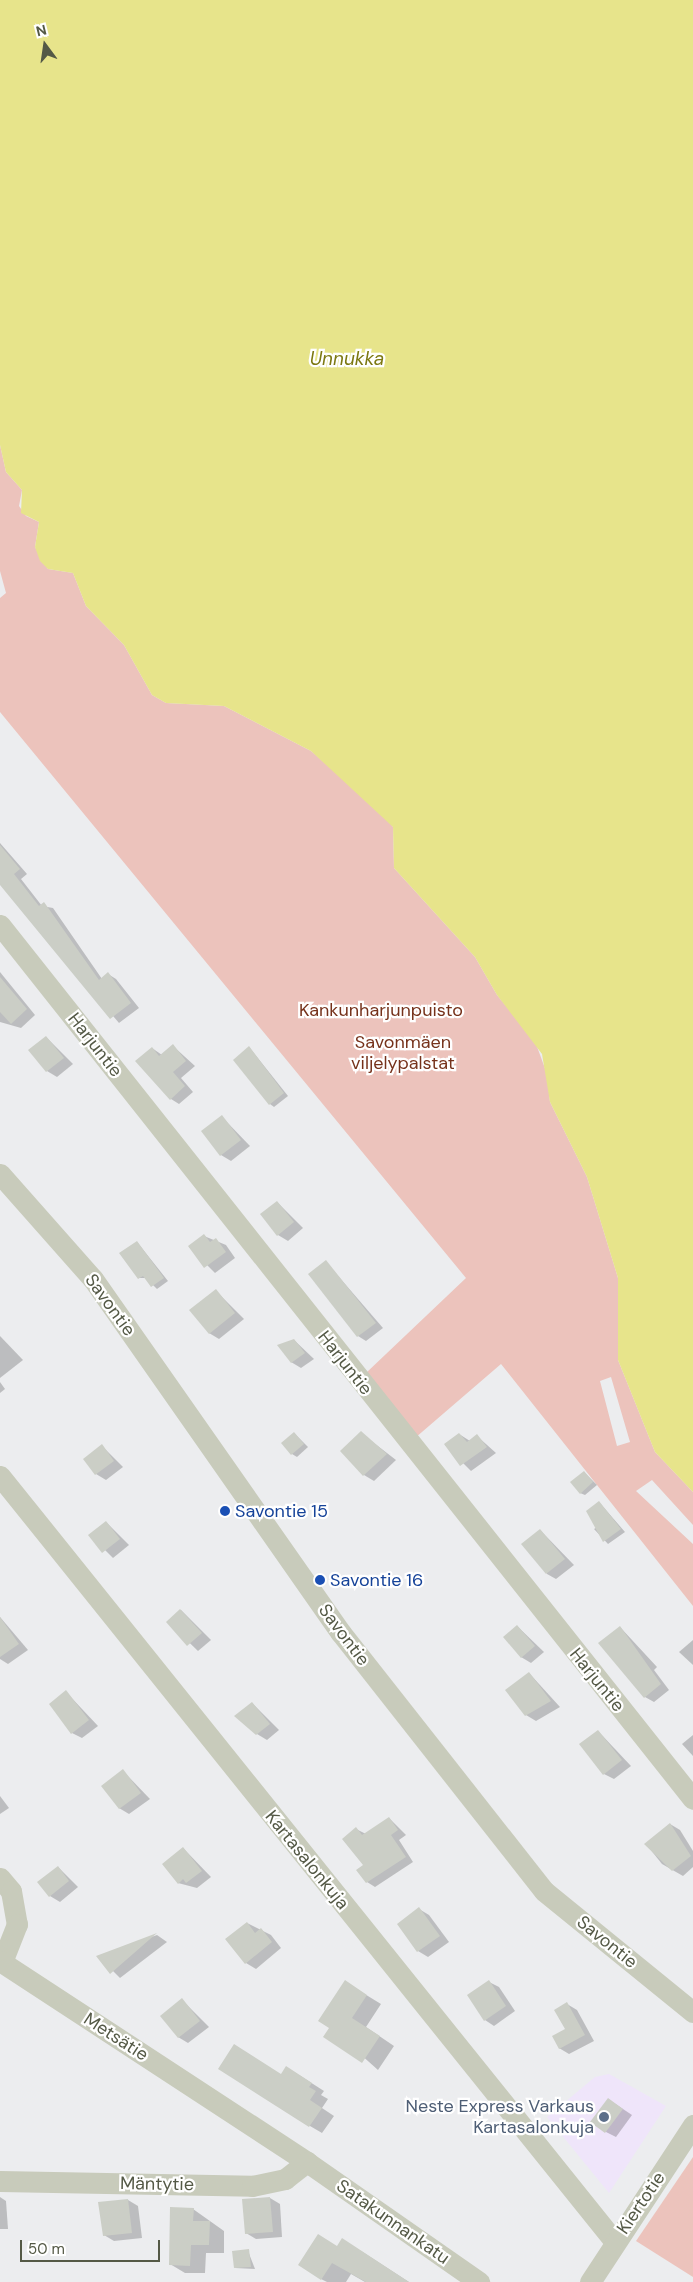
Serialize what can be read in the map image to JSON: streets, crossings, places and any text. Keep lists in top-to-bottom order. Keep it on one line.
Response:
{"streets":{"street":["Harjuntie","Savontie","Kartasalonkuja","Metsätie","Mäntytie","Kiertotie","Satakunnankatu"]},"crossings":[["Kartasalonkuja","Kiertotie"],["Metsätie","Mäntytie"],["Metsätie","Satakunnankatu"],["Mäntytie","Satakunnankatu"]],"water":["Unnukka"],"parks":["Kankunharjunpuisto","Savonmäen viljelypalstat"],"places":["Savontie 15","Savontie 16","Neste Express Varkaus Kartasalonkuja"],"scale_bar":"50 m","north":"top"}
